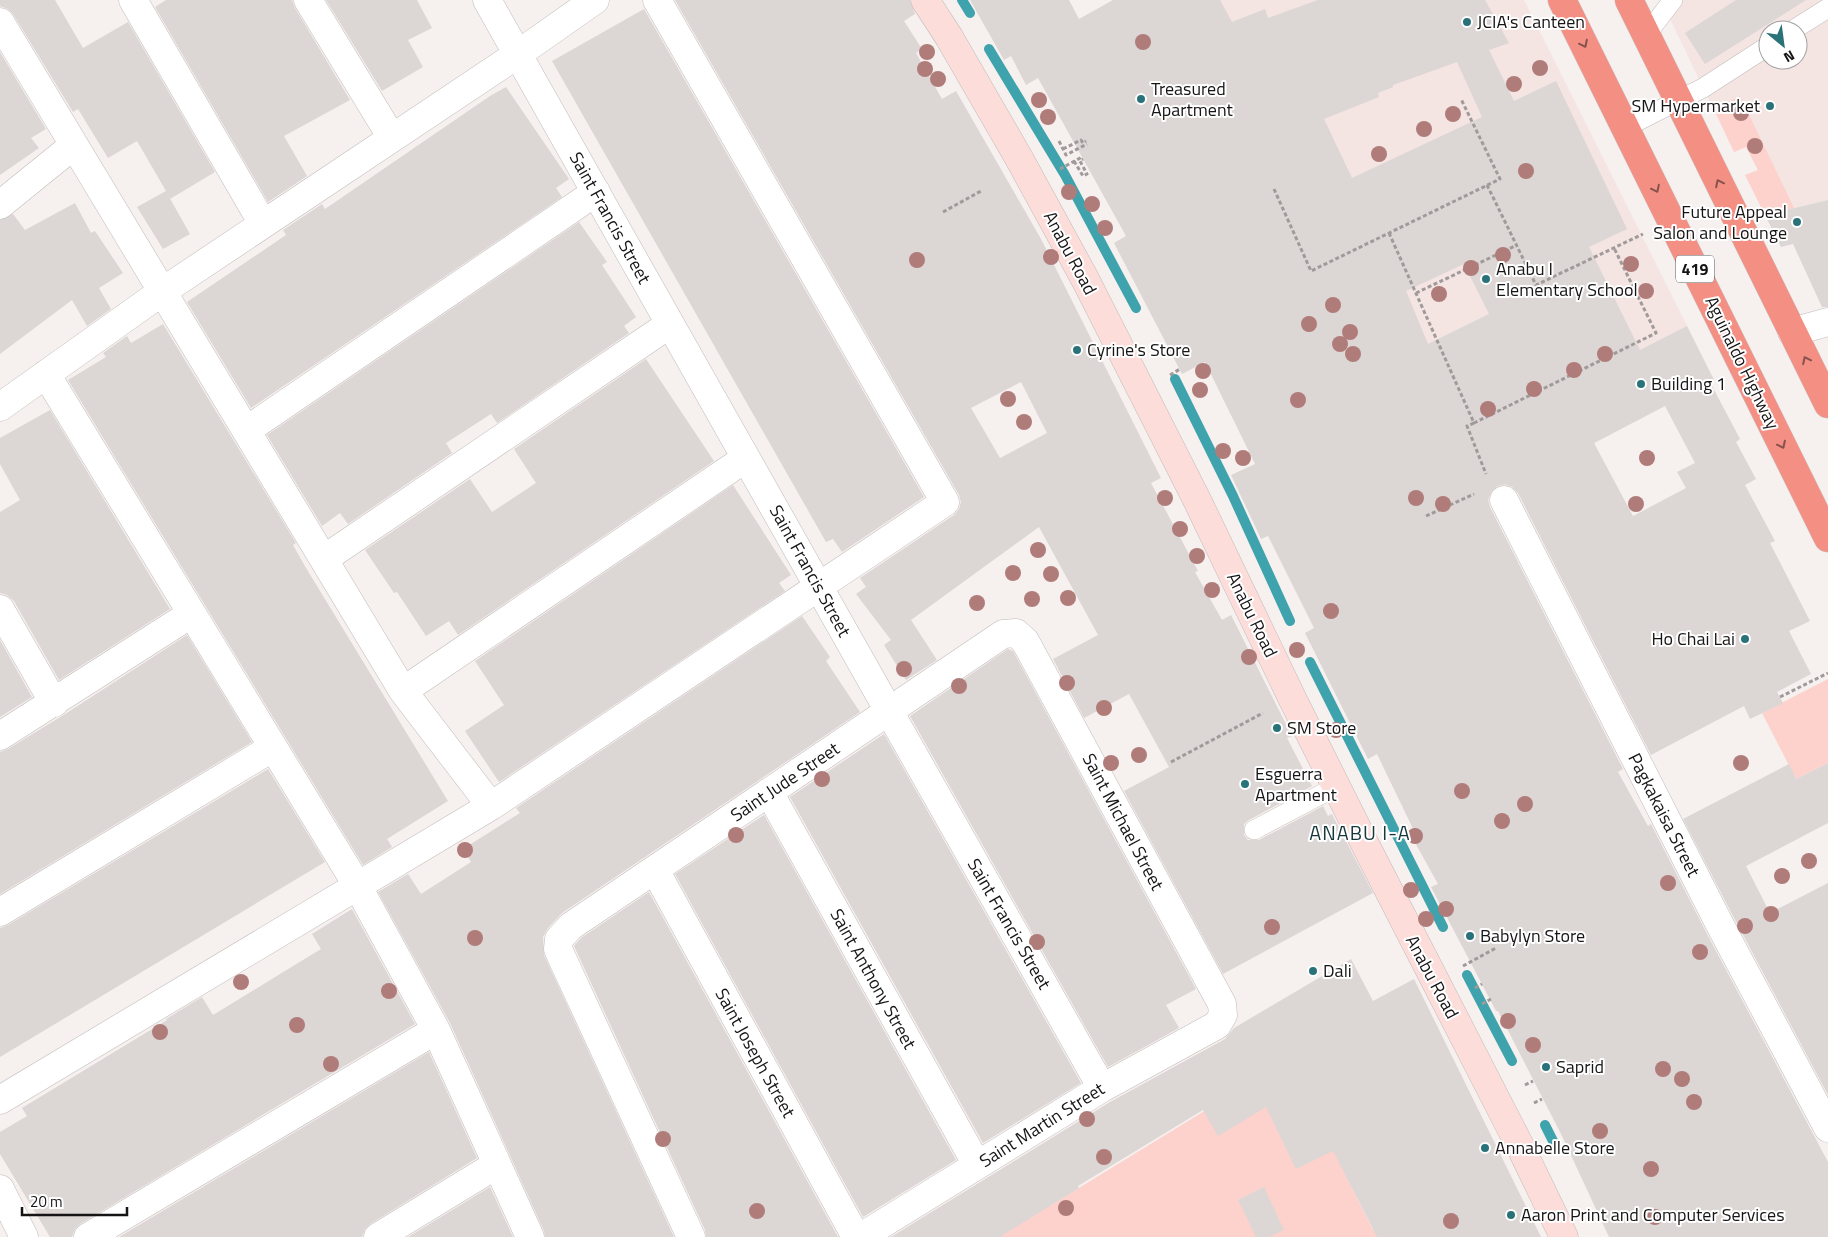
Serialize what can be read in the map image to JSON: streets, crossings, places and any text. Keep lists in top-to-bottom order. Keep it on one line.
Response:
{"streets":{"highway":["419","Aguinaldo Highway"],"street":["Saint Francis Street","Anabu Road","Saint Jude Street","Pagkakaisa Street","Saint Michael Street","Saint Anthony Street","Saint Joseph Street","Saint Martin Street"]},"crossings":[["Saint Francis Street","Saint Jude Street"],["Saint Francis Street","Saint Martin Street"],["Saint Jude Street","Saint Michael Street"],["Saint Jude Street","Saint Anthony Street"],["Saint Jude Street","Saint Joseph Street"],["Saint Michael Street","Saint Martin Street"],["Saint Anthony Street","Saint Martin Street"]],"districts":["ANABU I-A"],"places":["JCIA's Canteen","Treasured Apartment","SM Hypermarket","Future Appeal Salon and Lounge","Anabu I Elementary School","Cyrine's Store","Building 1","Ho Chai Lai","SM Store","Esguerra Apartment","Babylyn Store","Dali","Saprid","Annabelle Store","Aaron Print and Computer Services"],"scale_bar":"20 m","north":"bottom right"}
